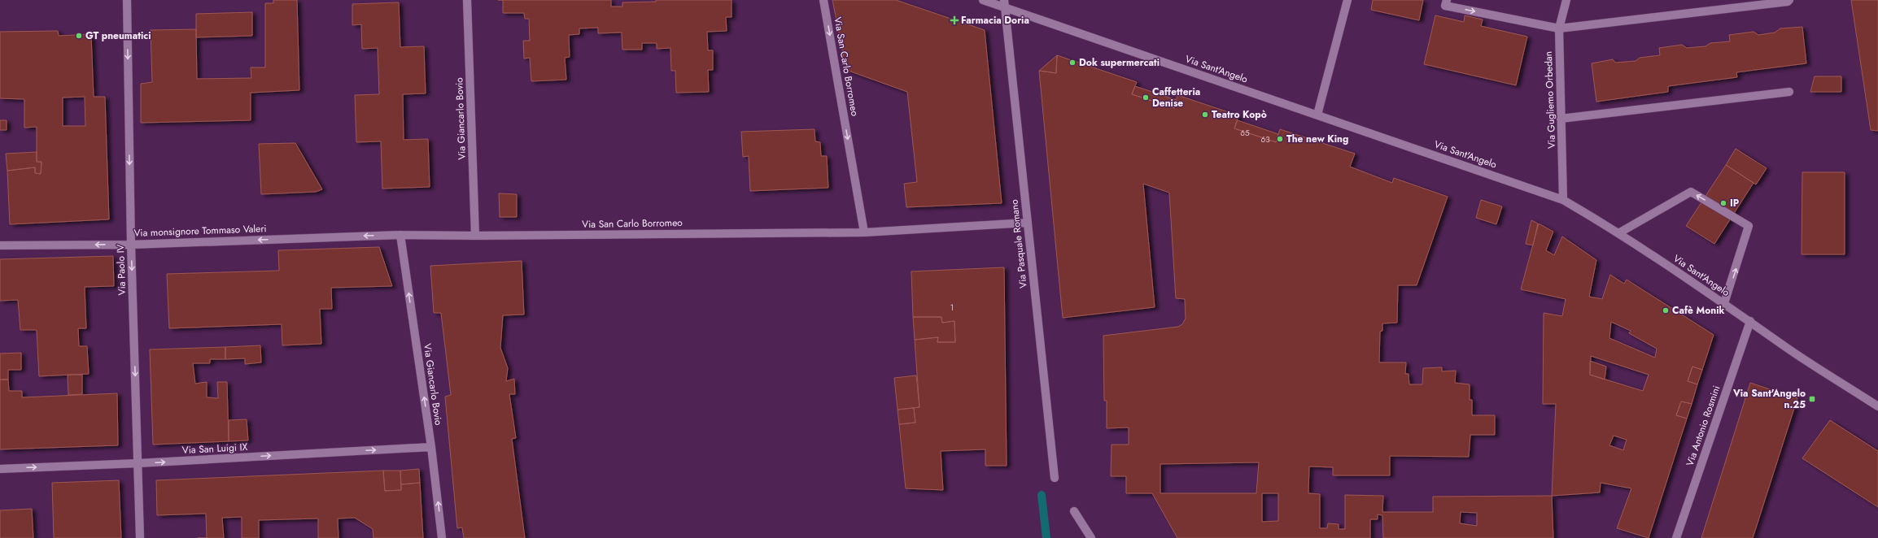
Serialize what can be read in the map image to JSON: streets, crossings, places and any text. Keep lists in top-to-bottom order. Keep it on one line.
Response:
{"streets":{"street":["Via San Carlo Borromeo","Via Sant'Angelo","Via Gugliemo Orbedan","Via Giancarlo Bovio","Via monsignore Tommaso Valeri","Via Pasquale Romano","Via Paolo IV","Via Antonio Rosmini","Via San Luigi IX"]},"crossings":[["Via San Carlo Borromeo","Via Giancarlo Bovio"],["Via San Carlo Borromeo","Via monsignore Tommaso Valeri"],["Via San Carlo Borromeo","Via Pasquale Romano"],["Via Sant'Angelo","Via Gugliemo Orbedan"],["Via Sant'Angelo","Via Pasquale Romano"],["Via Sant'Angelo","Via Antonio Rosmini"],["Via Giancarlo Bovio","Via monsignore Tommaso Valeri"],["Via Giancarlo Bovio","Via San Luigi IX"],["Via monsignore Tommaso Valeri","Via Paolo IV"],["Via Paolo IV","Via San Luigi IX"]],"one_way":["Via Giancarlo Bovio","Via monsignore Tommaso Valeri","Via Paolo IV","Via San Luigi IX"],"places":{"health":["Farmacia Doria"],"other":["GT pneumatici","Dok supermercati","Caffetteria Denise","Teatro Kopò","The new King","IP","Cafè Monik"],"transit":["Via Sant'Angelo n.25"]},"house_numbers":["65","63","1"]}
